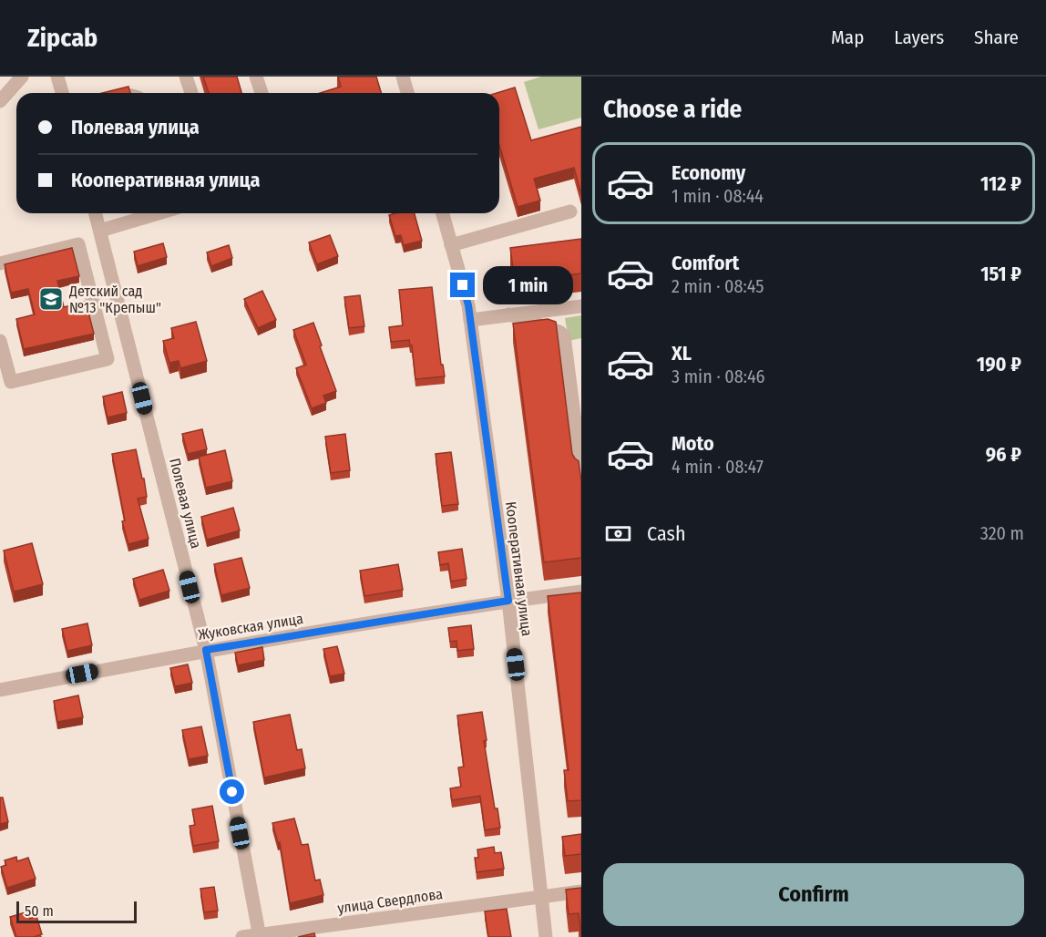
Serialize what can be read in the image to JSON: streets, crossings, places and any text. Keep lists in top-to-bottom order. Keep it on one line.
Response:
{"streets":{"street":["Полевая улица","Кооперативная улица","Жуковская улица","улица Свердлова"]},"crossings":[["Полевая улица","Жуковская улица"],["Полевая улица","улица Свердлова"],["Кооперативная улица","Жуковская улица"],["Кооперативная улица","улица Свердлова"]],"places":{"school or university":["Детский сад №13 \"Крепыш\""]},"scale_bar":"50 m","page":{"header":"Zipcab","nav":["Map","Layers","Share"],"heading":"Choose a ride","banner":["Полевая улица","Кооперативная улица"],"list":[{"name":"Economy","note":"1 min · 08:44","value":"112 ₽"},{"name":"Comfort","note":"2 min · 08:45","value":"151 ₽"},{"name":"XL","note":"3 min · 08:46","value":"190 ₽"},{"name":"Moto","note":"4 min · 08:47","value":"96 ₽"}],"bubble":"1 min","pay":["Cash","320 m"],"buttons":"Confirm","scale":"50 m"}}
